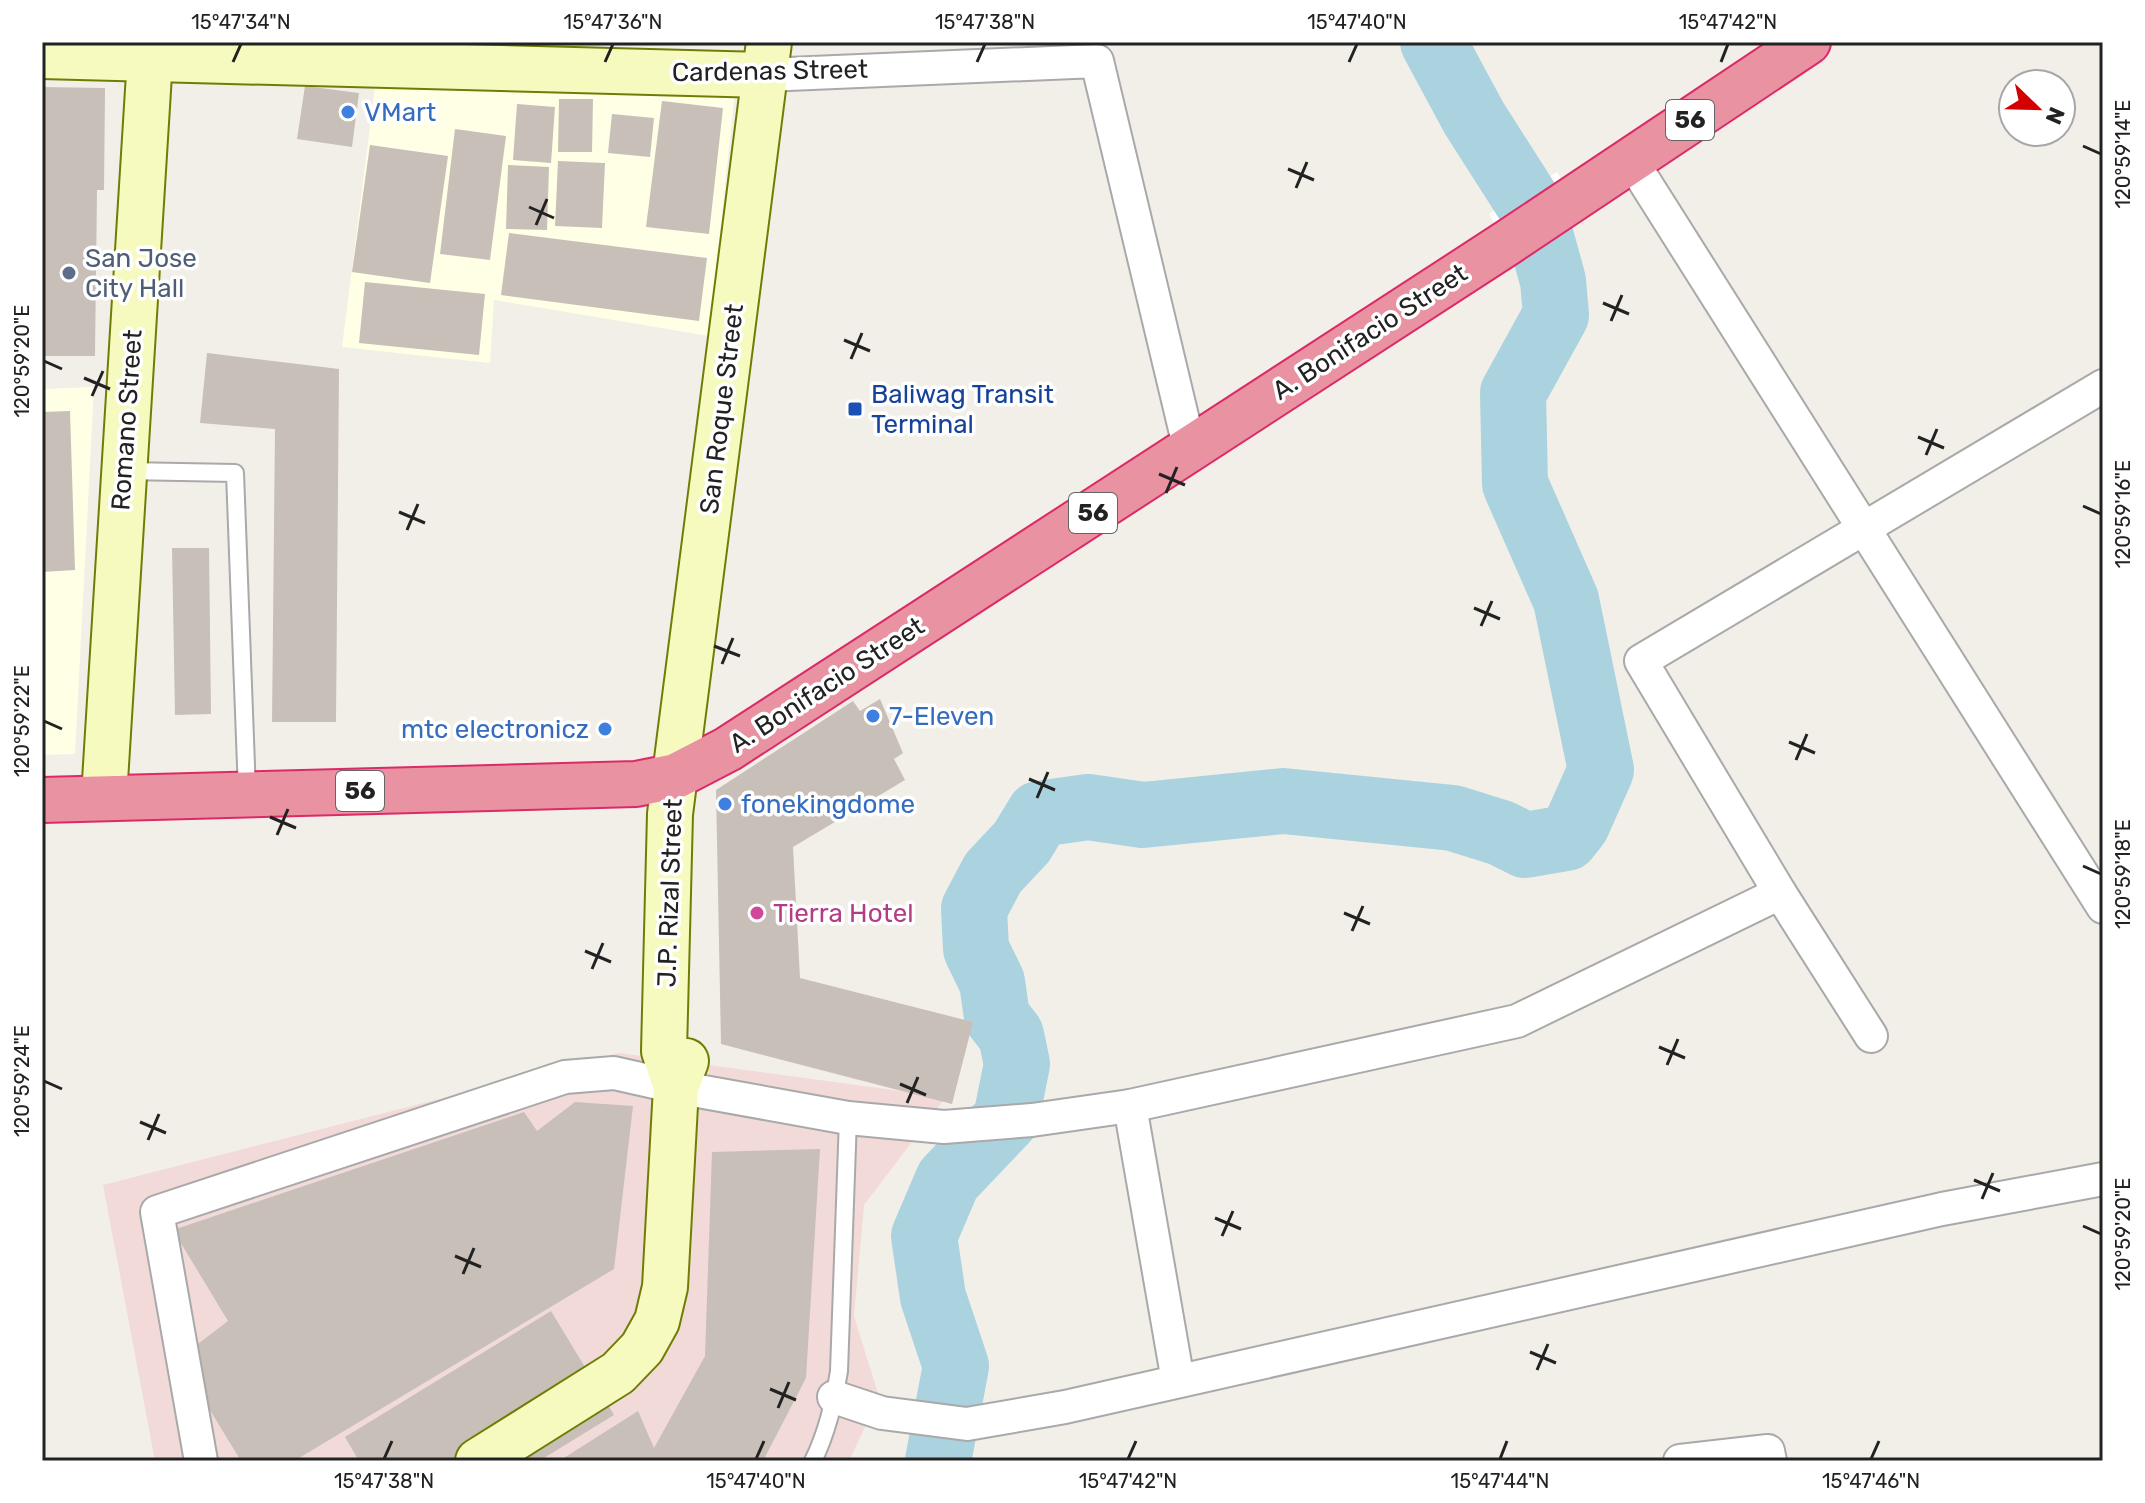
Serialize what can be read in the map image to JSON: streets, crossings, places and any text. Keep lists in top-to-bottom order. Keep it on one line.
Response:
{"streets":{"highway":["56","A. Bonifacio Street"],"street":["Cardenas Street","San Roque Street","Romano Street","J.P. Rizal Street"]},"crossings":[["Cardenas Street","A. Bonifacio Street"],["Cardenas Street","San Roque Street"],["Cardenas Street","Romano Street"],["56","A. Bonifacio Street"],["A. Bonifacio Street","San Roque Street"],["A. Bonifacio Street","Romano Street"],["A. Bonifacio Street","J.P. Rizal Street"],["San Roque Street","J.P. Rizal Street"]],"places":{"other":["VMart","San Jose City Hall","7-Eleven","mtc electronicz","fonekingdome","Tierra Hotel"],"transit":["Baliwag Transit Terminal"]},"north":"bottom right","coordinates":["15°47'34\"N","15°47'36\"N","15°47'38\"N","15°47'40\"N","15°47'42\"N","120°59'14\"E","120°59'20\"E","120°59'16\"E","120°59'22\"E","120°59'18\"E","120°59'24\"E","15°47'44\"N","15°47'46\"N"]}
